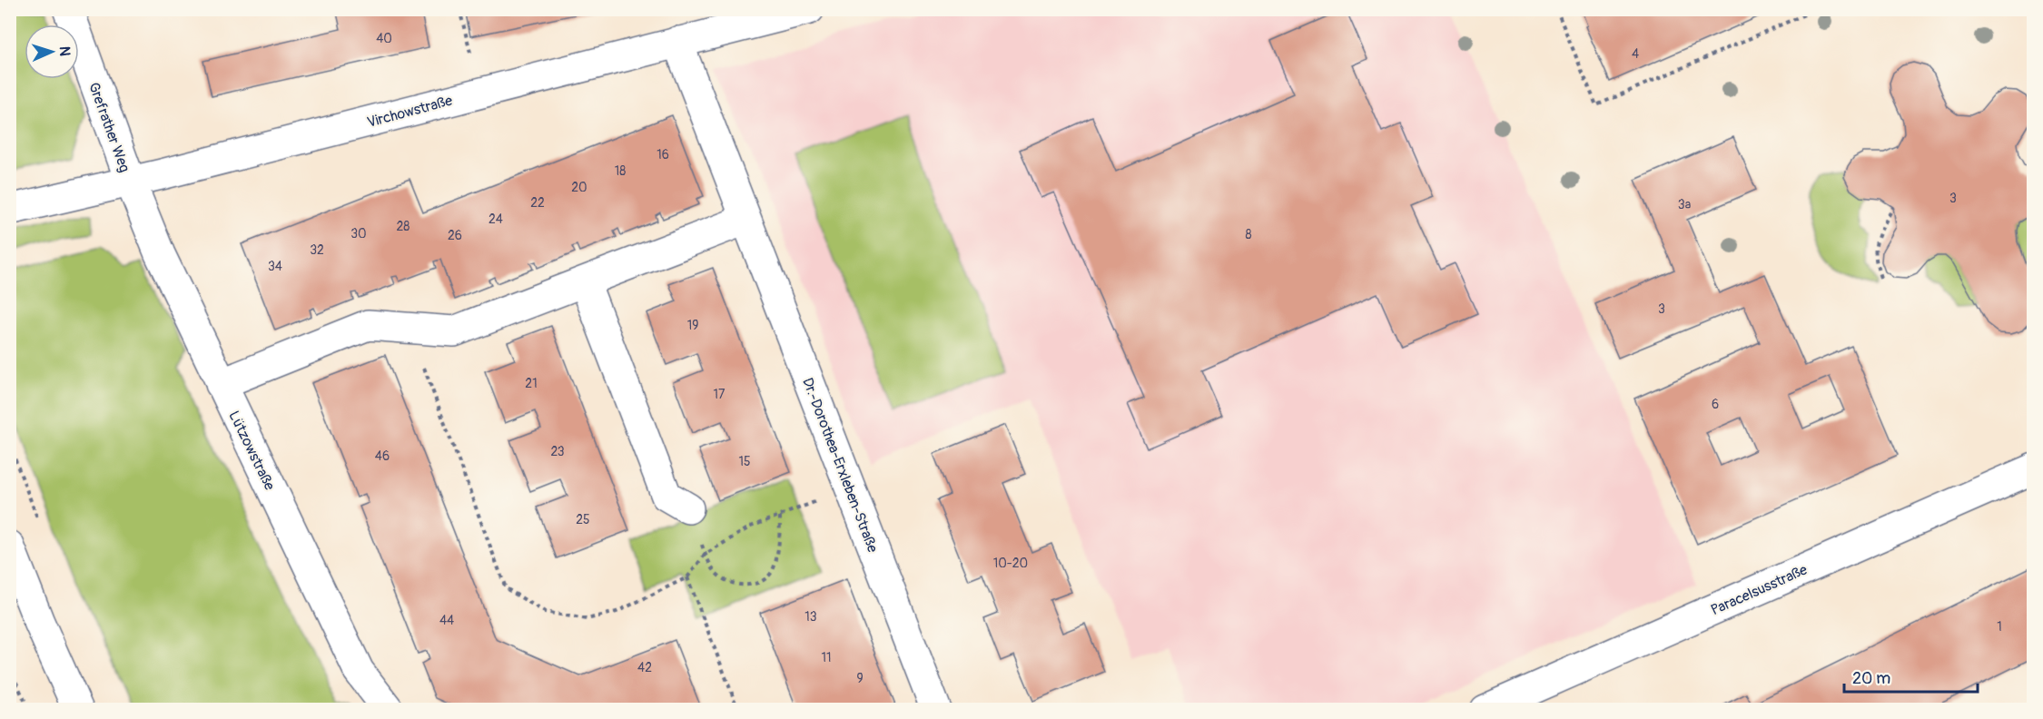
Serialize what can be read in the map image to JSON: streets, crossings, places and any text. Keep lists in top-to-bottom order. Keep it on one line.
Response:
{"streets":{"street":["Virchowstraße","Grefrather Weg","Lützowstraße","Dr.-Dorothea-Erxleben-Straße","Paracelsusstraße"]},"crossings":[["Virchowstraße","Grefrather Weg"],["Virchowstraße","Lützowstraße"],["Virchowstraße","Dr.-Dorothea-Erxleben-Straße"],["Grefrather Weg","Lützowstraße"]],"house_numbers":["40","4","16","18","20","3","22","3a","24","28","30","8","26","32","34","3","19","21","17","6","23","46","15","25","10-20","13","44","1","11","42","9"],"scale_bar":"20 m","north":"right"}
